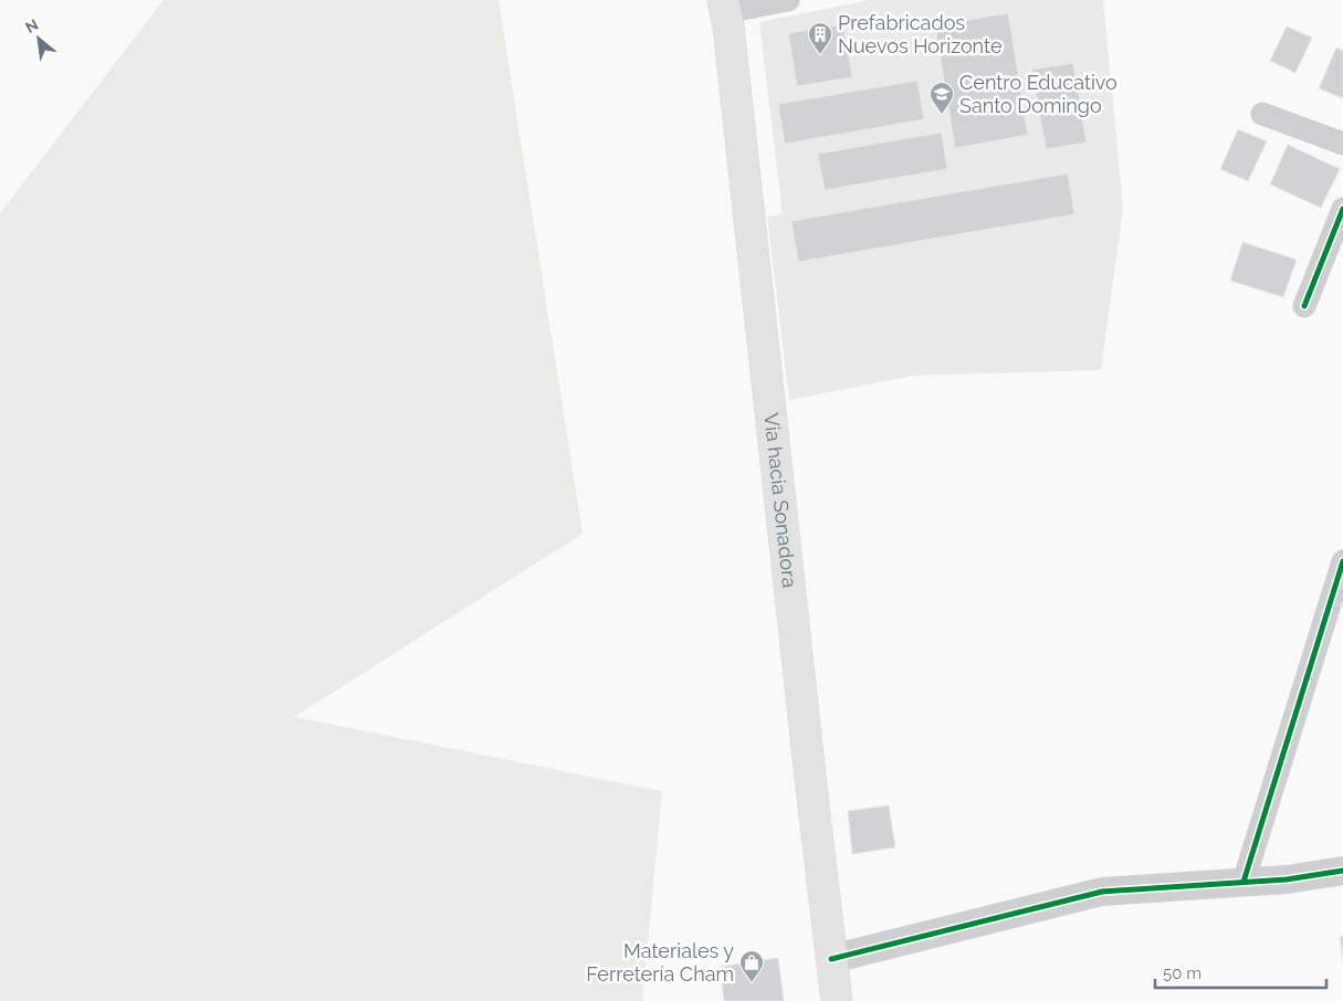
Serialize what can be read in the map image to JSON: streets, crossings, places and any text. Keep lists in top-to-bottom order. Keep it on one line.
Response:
{"streets":{"main road":["Via hacia Sonadora"]},"places":{"building":["Prefabricados Nuevos Horizonte"],"school or university":["Centro Educativo Santo Domingo"],"shop":["Materiales y Ferretería Cham"]},"scale_bar":"50 m","north":"top left"}
